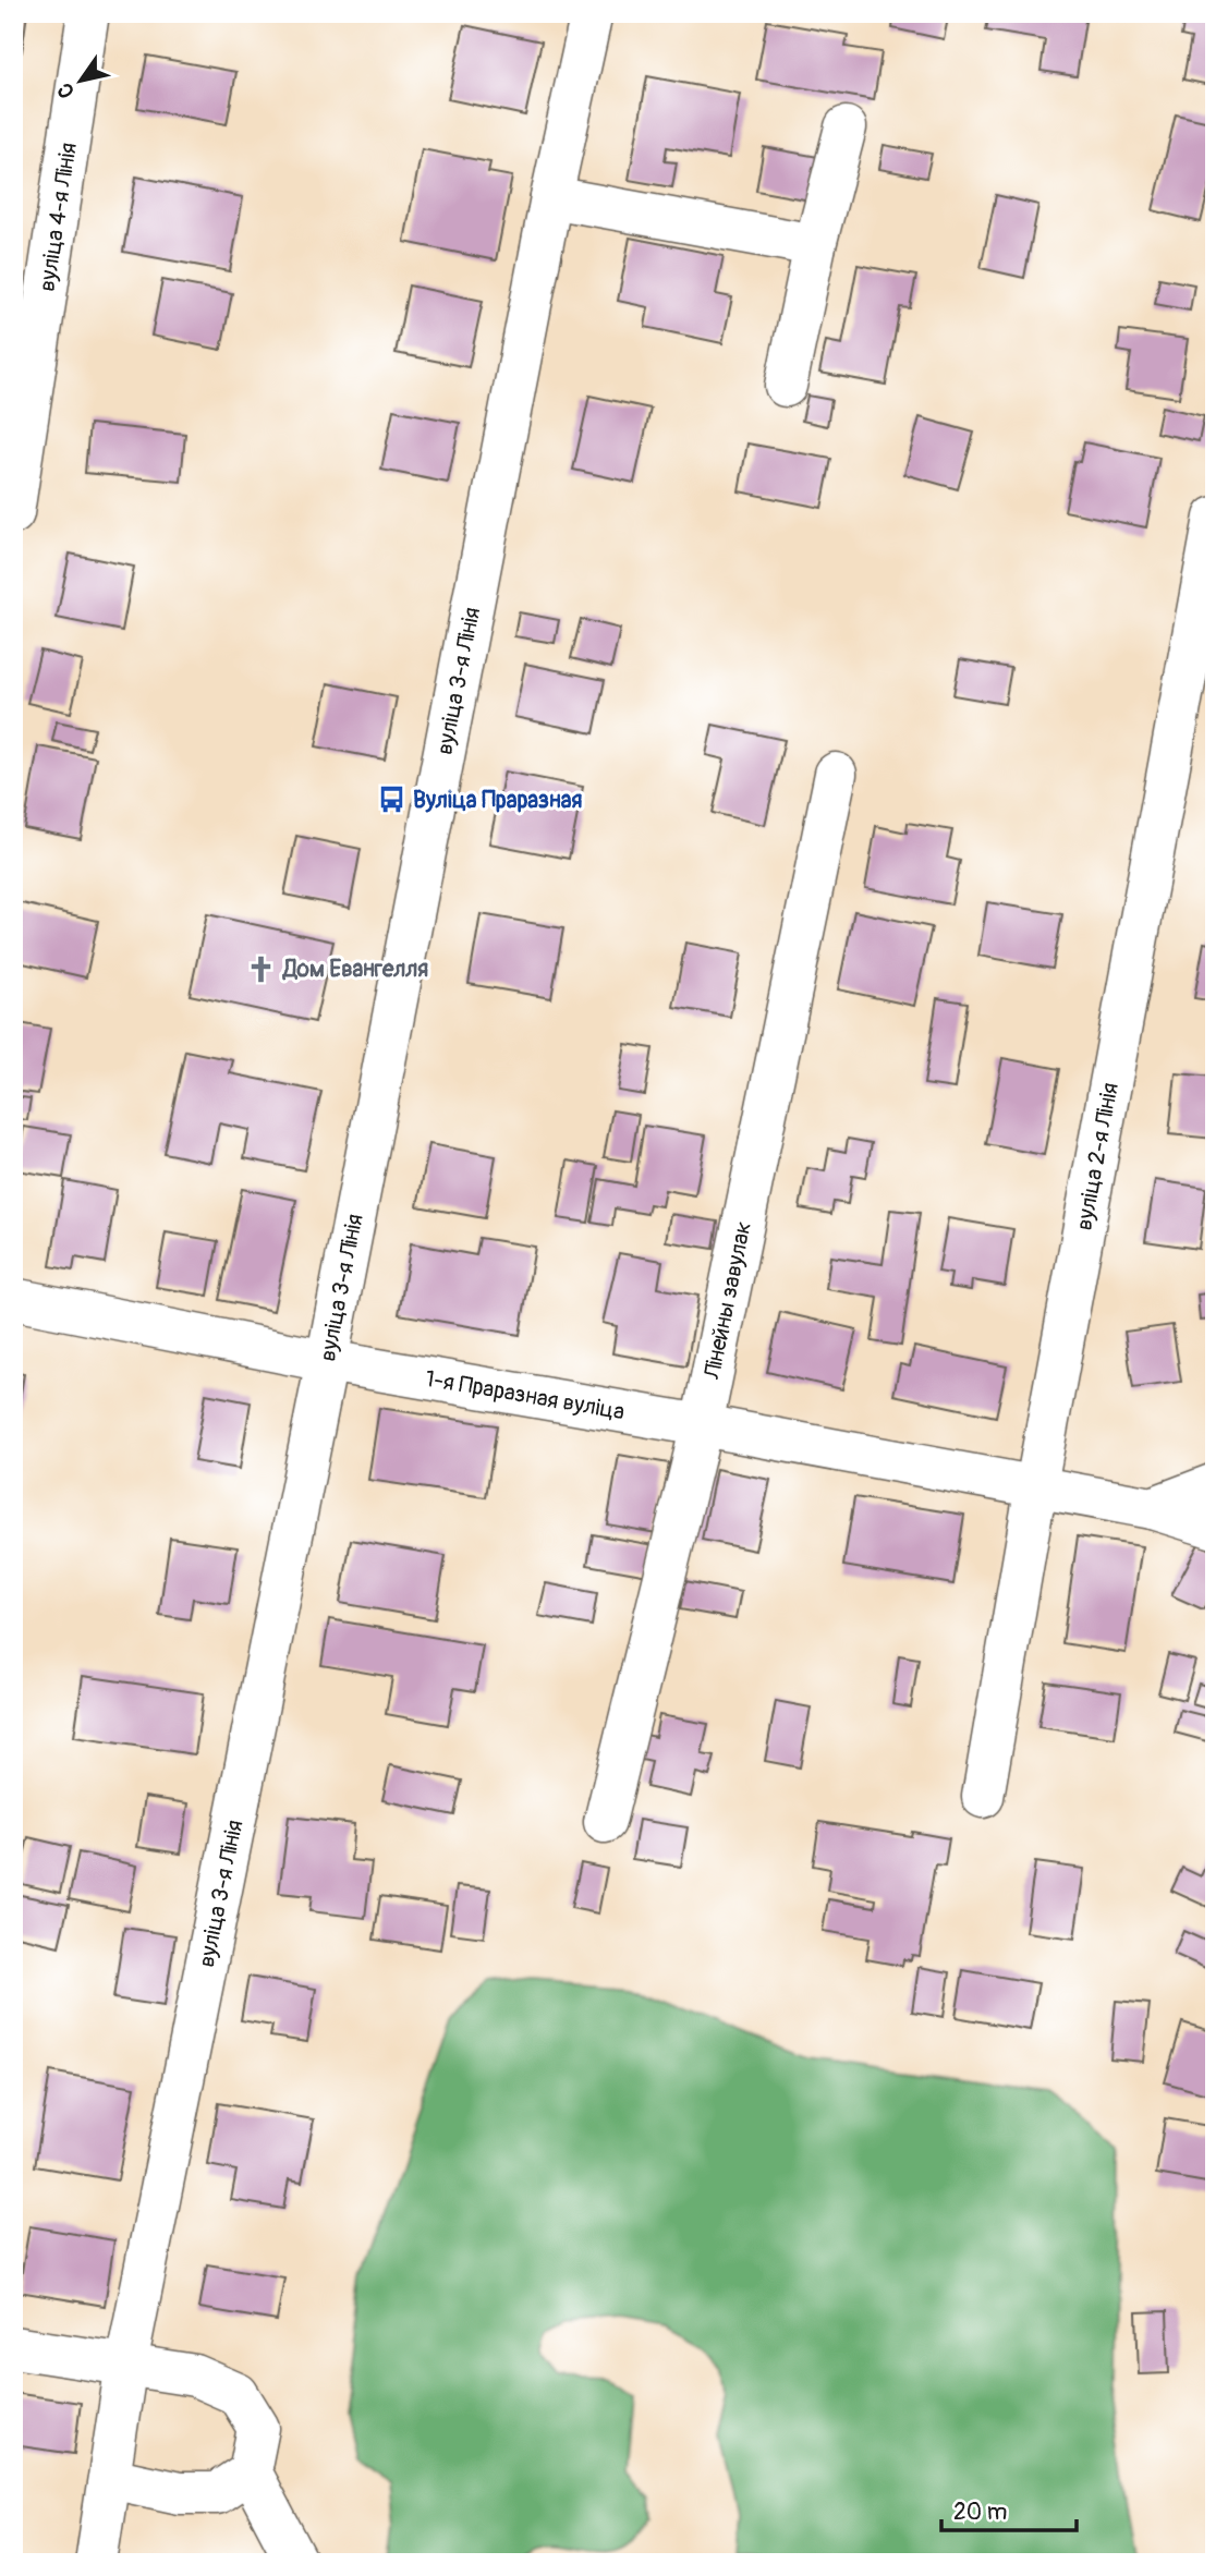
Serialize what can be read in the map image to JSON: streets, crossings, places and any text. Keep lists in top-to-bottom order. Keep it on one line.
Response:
{"streets":{"street":["вуліца 4-я Лінія","вуліца 3-я Лінія","вуліца 2-я Лінія","Лінейны завулак","1-я Праразная вуліца"]},"crossings":[["вуліца 3-я Лінія","1-я Праразная вуліца"],["вуліца 2-я Лінія","1-я Праразная вуліца"],["Лінейны завулак","1-я Праразная вуліца"]],"places":{"bus stop":["Вуліца Праразная"],"church":["Дом Евангелля"]},"scale_bar":"20 m","north":"bottom left"}
